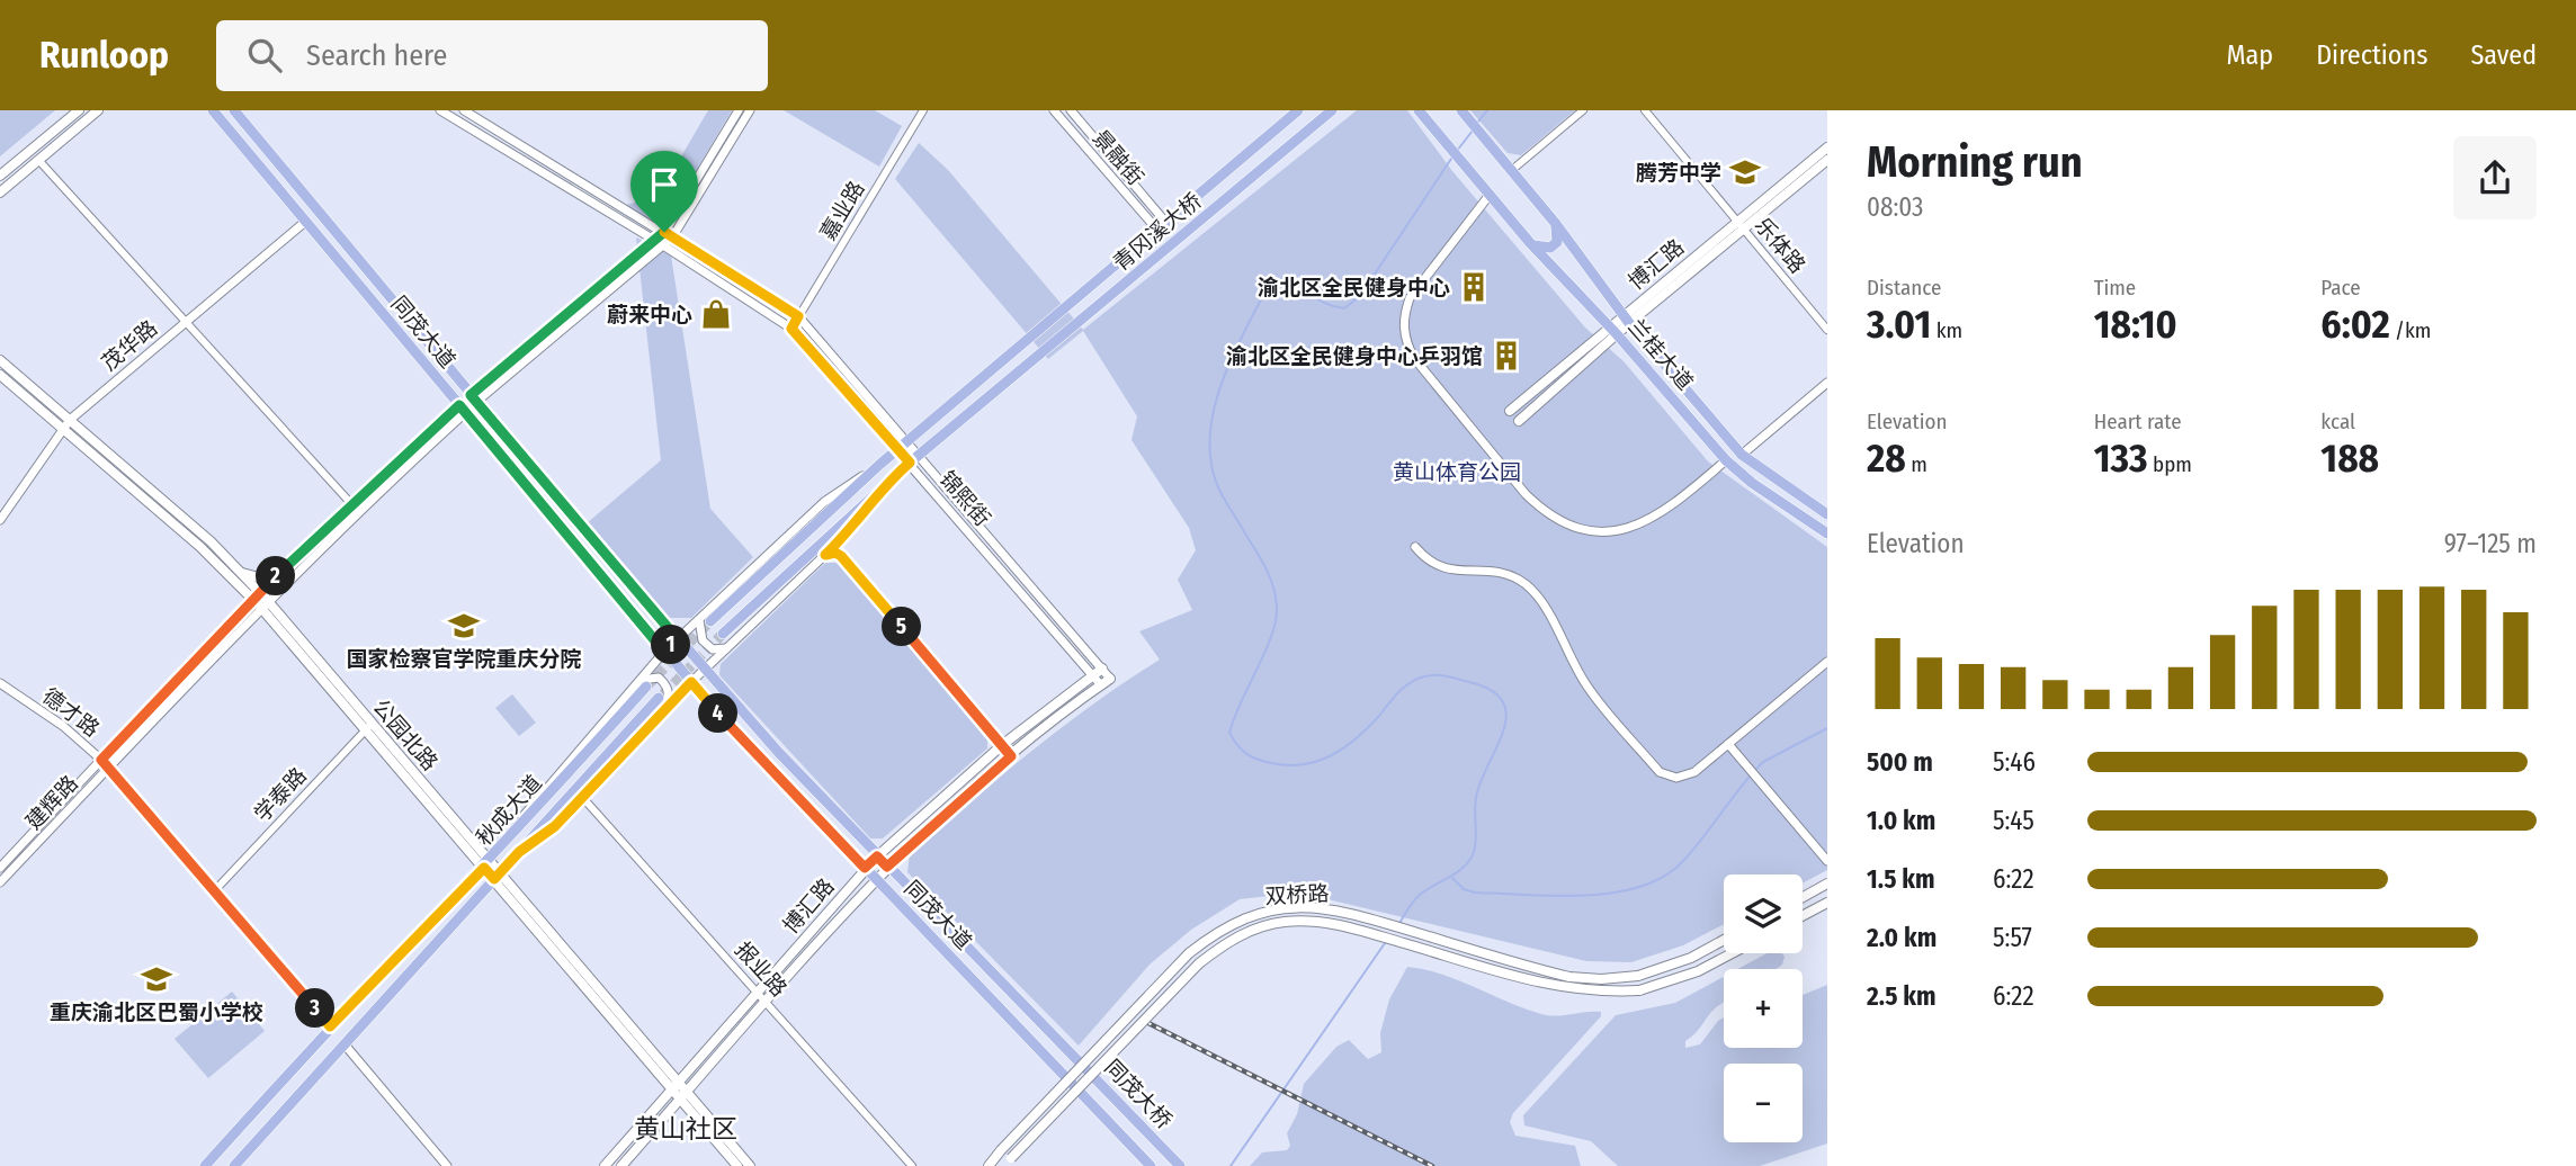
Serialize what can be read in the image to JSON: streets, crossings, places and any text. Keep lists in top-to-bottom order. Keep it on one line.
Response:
{"streets":{"main road":["青冈溪大桥","博汇路","同茂大道","兰桂大道","公园北路","秋成大道","双桥路","同茂大桥"],"street":["景融街","嘉业路","乐体路","茂华路","锦熙街","德才路","学泰路","建辉路","报业路"]},"crossings":[["景融街","青冈溪大桥"],["嘉业路","锦熙街"],["青冈溪大桥","锦熙街"],["乐体路","博汇路"],["博汇路","同茂大道"],["博汇路","兰桂大道"],["博汇路","锦熙街"],["博汇路","公园北路"],["博汇路","报业路"],["同茂大道","茂华路"],["同茂大道","建辉路"],["同茂大道","同茂大桥"],["茂华路","公园北路"],["德才路","学泰路"],["德才路","建辉路"],["德才路","秋成大道"],["公园北路","学泰路"],["公园北路","建辉路"],["公园北路","秋成大道"]],"districts":["黄山社区"],"parks":["黄山体育公园"],"places":{"school or university":["腾芳中学","国家检察官学院重庆分院","重庆渝北区巴蜀小学校"],"building":["渝北区全民健身中心","渝北区全民健身中心乒羽馆"],"shop":["蔚来中心"]},"page":{"header":"Runloop","search":"Search here","nav":["Map","Directions","Saved"],"heading":["Morning run","08:03"],"stats":[["Distance","3.01 km"],["Time","18:10"],["Pace","6:02 /km"],["Elevation","28 m"],["Heart rate","133 bpm"],["kcal","188"]],"chart":["Elevation","97–125 m"],"pins":["2","5","1","4","3"],"list":[{"name":"500 m","note":"5:46"},{"name":"1.0 km","note":"5:45"},{"name":"1.5 km","note":"6:22"},{"name":"2.0 km","note":"5:57"},{"name":"2.5 km","note":"6:22"}],"map_buttons":["+","−"]}}
